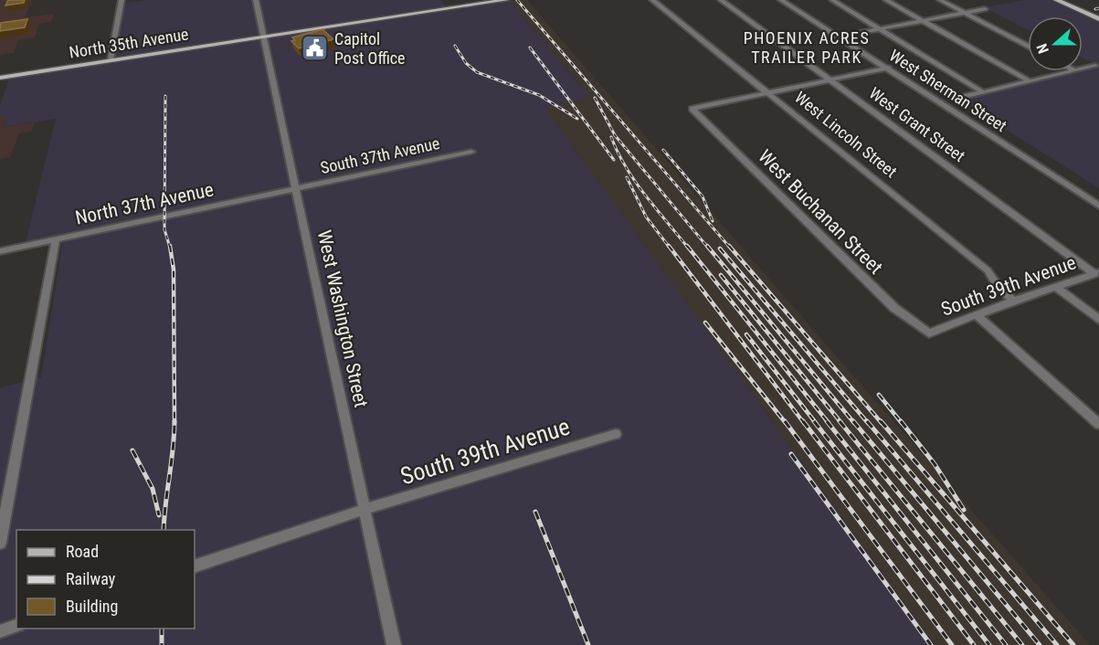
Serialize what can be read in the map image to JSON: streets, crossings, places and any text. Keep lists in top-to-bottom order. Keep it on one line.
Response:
{"streets":{"main road":["North 35th Avenue"],"street":["West Sherman Street","West Grant Street","West Lincoln Street","South 37th Avenue","North 37th Avenue","West Buchanan Street","South 39th Avenue","West Washington Street"]},"crossings":[["North 35th Avenue","West Washington Street"],["West Grant Street","South 39th Avenue"],["West Lincoln Street","West Buchanan Street"],["West Lincoln Street","South 39th Avenue"],["South 37th Avenue","North 37th Avenue"],["South 37th Avenue","West Washington Street"],["North 37th Avenue","West Washington Street"],["West Buchanan Street","South 39th Avenue"],["South 39th Avenue","West Washington Street"]],"districts":["PHOENIX ACRES TRAILER PARK"],"places":{"public building":["Capitol Post Office"]},"legend":["Road","Railway","Building"],"north":"left"}
